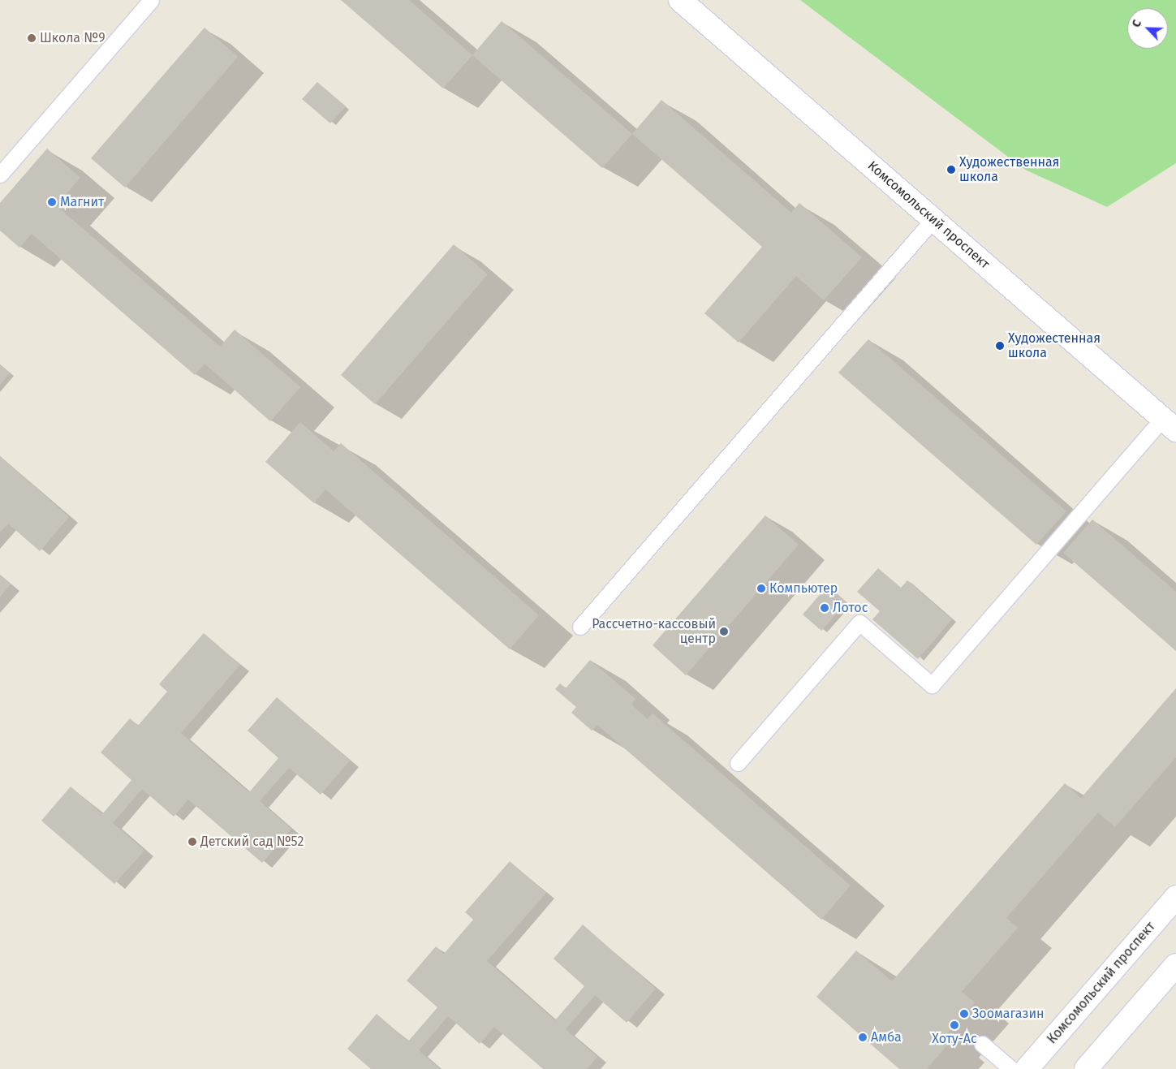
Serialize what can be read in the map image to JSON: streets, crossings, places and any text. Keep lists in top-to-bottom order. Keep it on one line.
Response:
{"streets":{"street":["Комсомольский проспект"]},"places":["Школа №9","Художественная школа","Магнит","Художестенная школа","Компьютер","Лотос","Рассчетно-кассовый центр","Детский сад №52","Зоомагазин","Хоту-Ас","Амба"],"north":"top left"}
